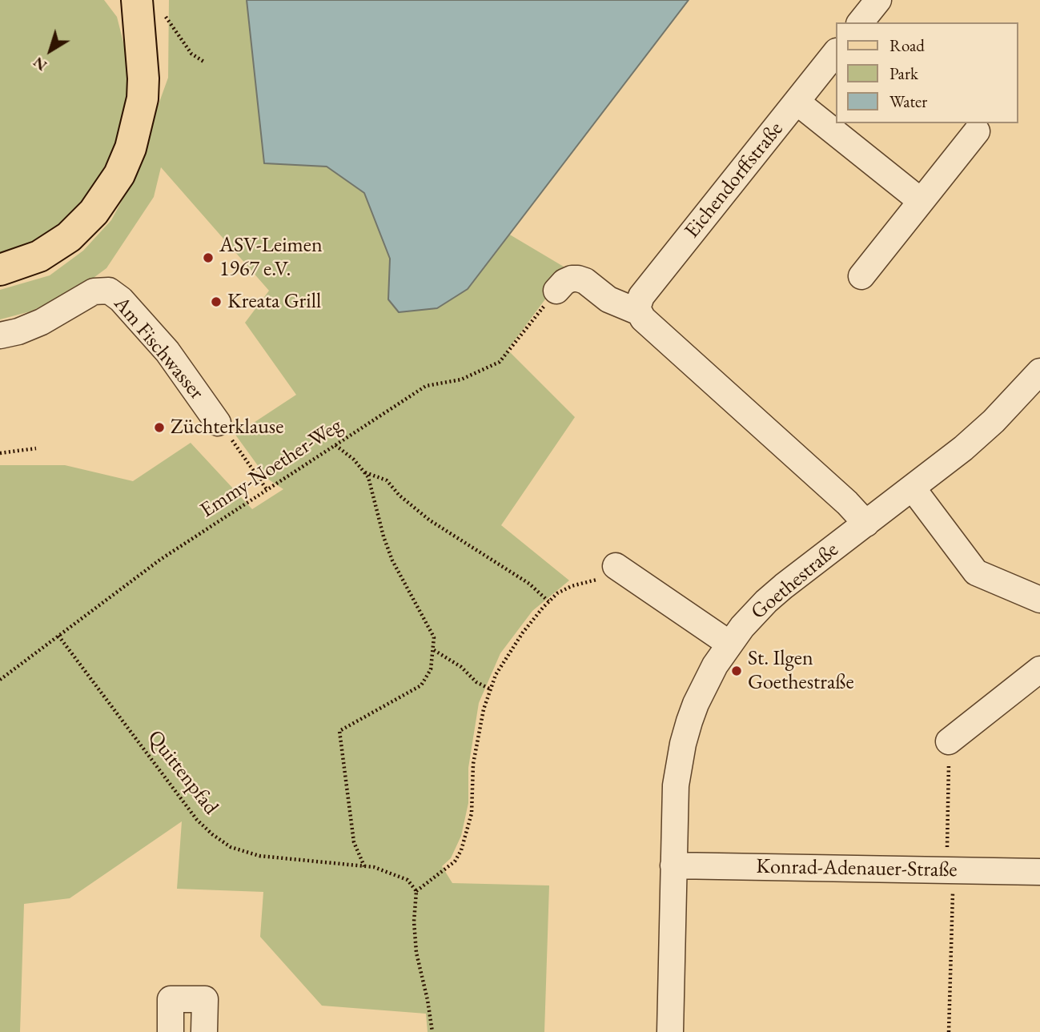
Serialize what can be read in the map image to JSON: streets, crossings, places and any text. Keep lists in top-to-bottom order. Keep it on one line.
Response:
{"streets":{"street":["Eichendorffstraße","Am Fischwasser","Goethestraße","Konrad-Adenauer-Straße"],"path":["Emmy-Noether-Weg","Quittenpfad"]},"crossings":[["Emmy-Noether-Weg","Quittenpfad"],["Goethestraße","Konrad-Adenauer-Straße"]],"places":["ASV-Leimen 1967 e.V.","Kreata Grill","Züchterklause","St. Ilgen Goethestraße"],"legend":["Road","Park","Water"],"north":"bottom left"}
